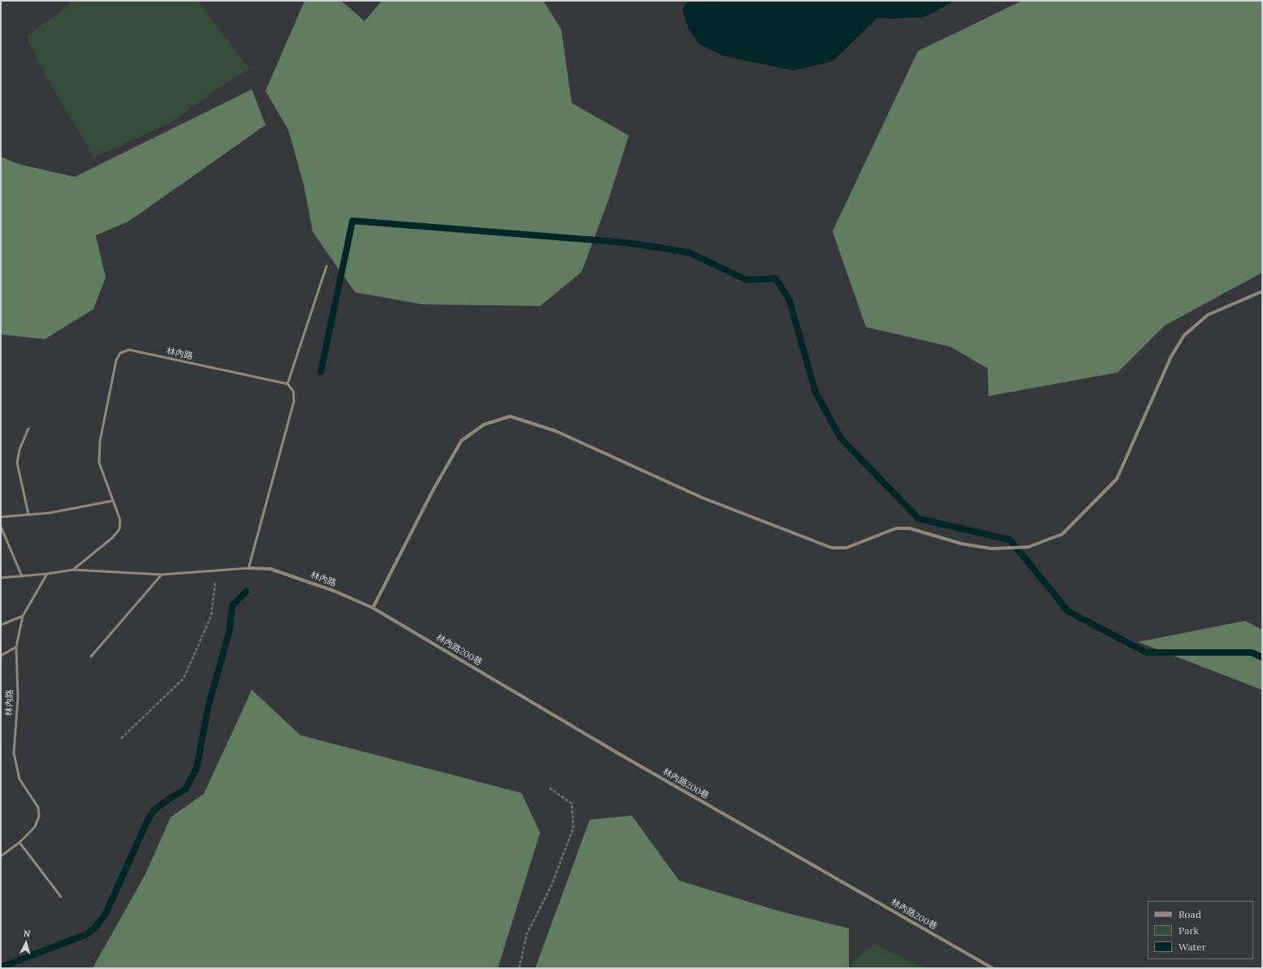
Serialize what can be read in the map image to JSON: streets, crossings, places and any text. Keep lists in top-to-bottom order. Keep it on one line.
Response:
{"streets":{"street":["林內路","林內路200巷"]},"crossings":[["林內路","林內路200巷"]],"legend":["Road","Park","Water"],"north":"top"}
